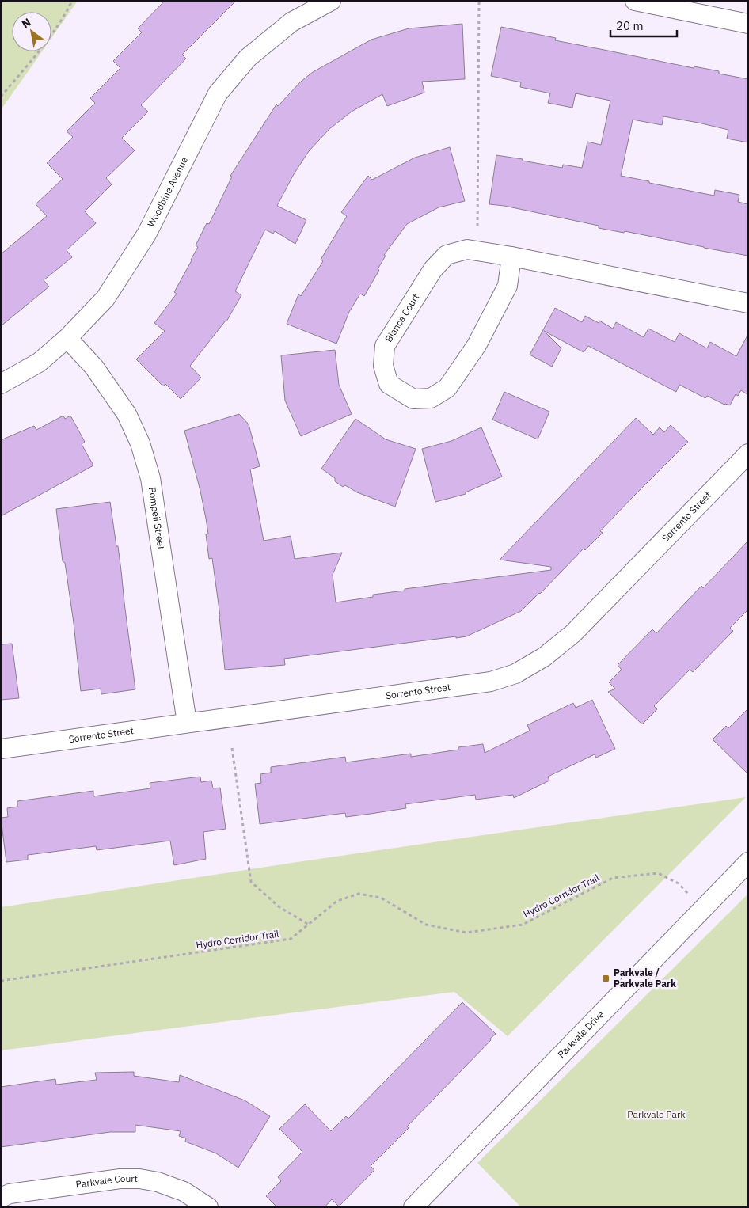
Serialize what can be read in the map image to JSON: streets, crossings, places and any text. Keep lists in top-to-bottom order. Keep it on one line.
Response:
{"streets":{"street":["Woodbine Avenue","Bianca Court","Sorrento Street","Pompeii Street","Parkvale Drive","Parkvale Court"],"path":["Hydro Corridor Trail"]},"crossings":[["Woodbine Avenue","Pompeii Street"],["Sorrento Street","Pompeii Street"]],"parks":["Parkvale Park"],"places":{"transit":["Parkvale / Parkvale Park"]},"scale_bar":"20 m","north":"top left"}
